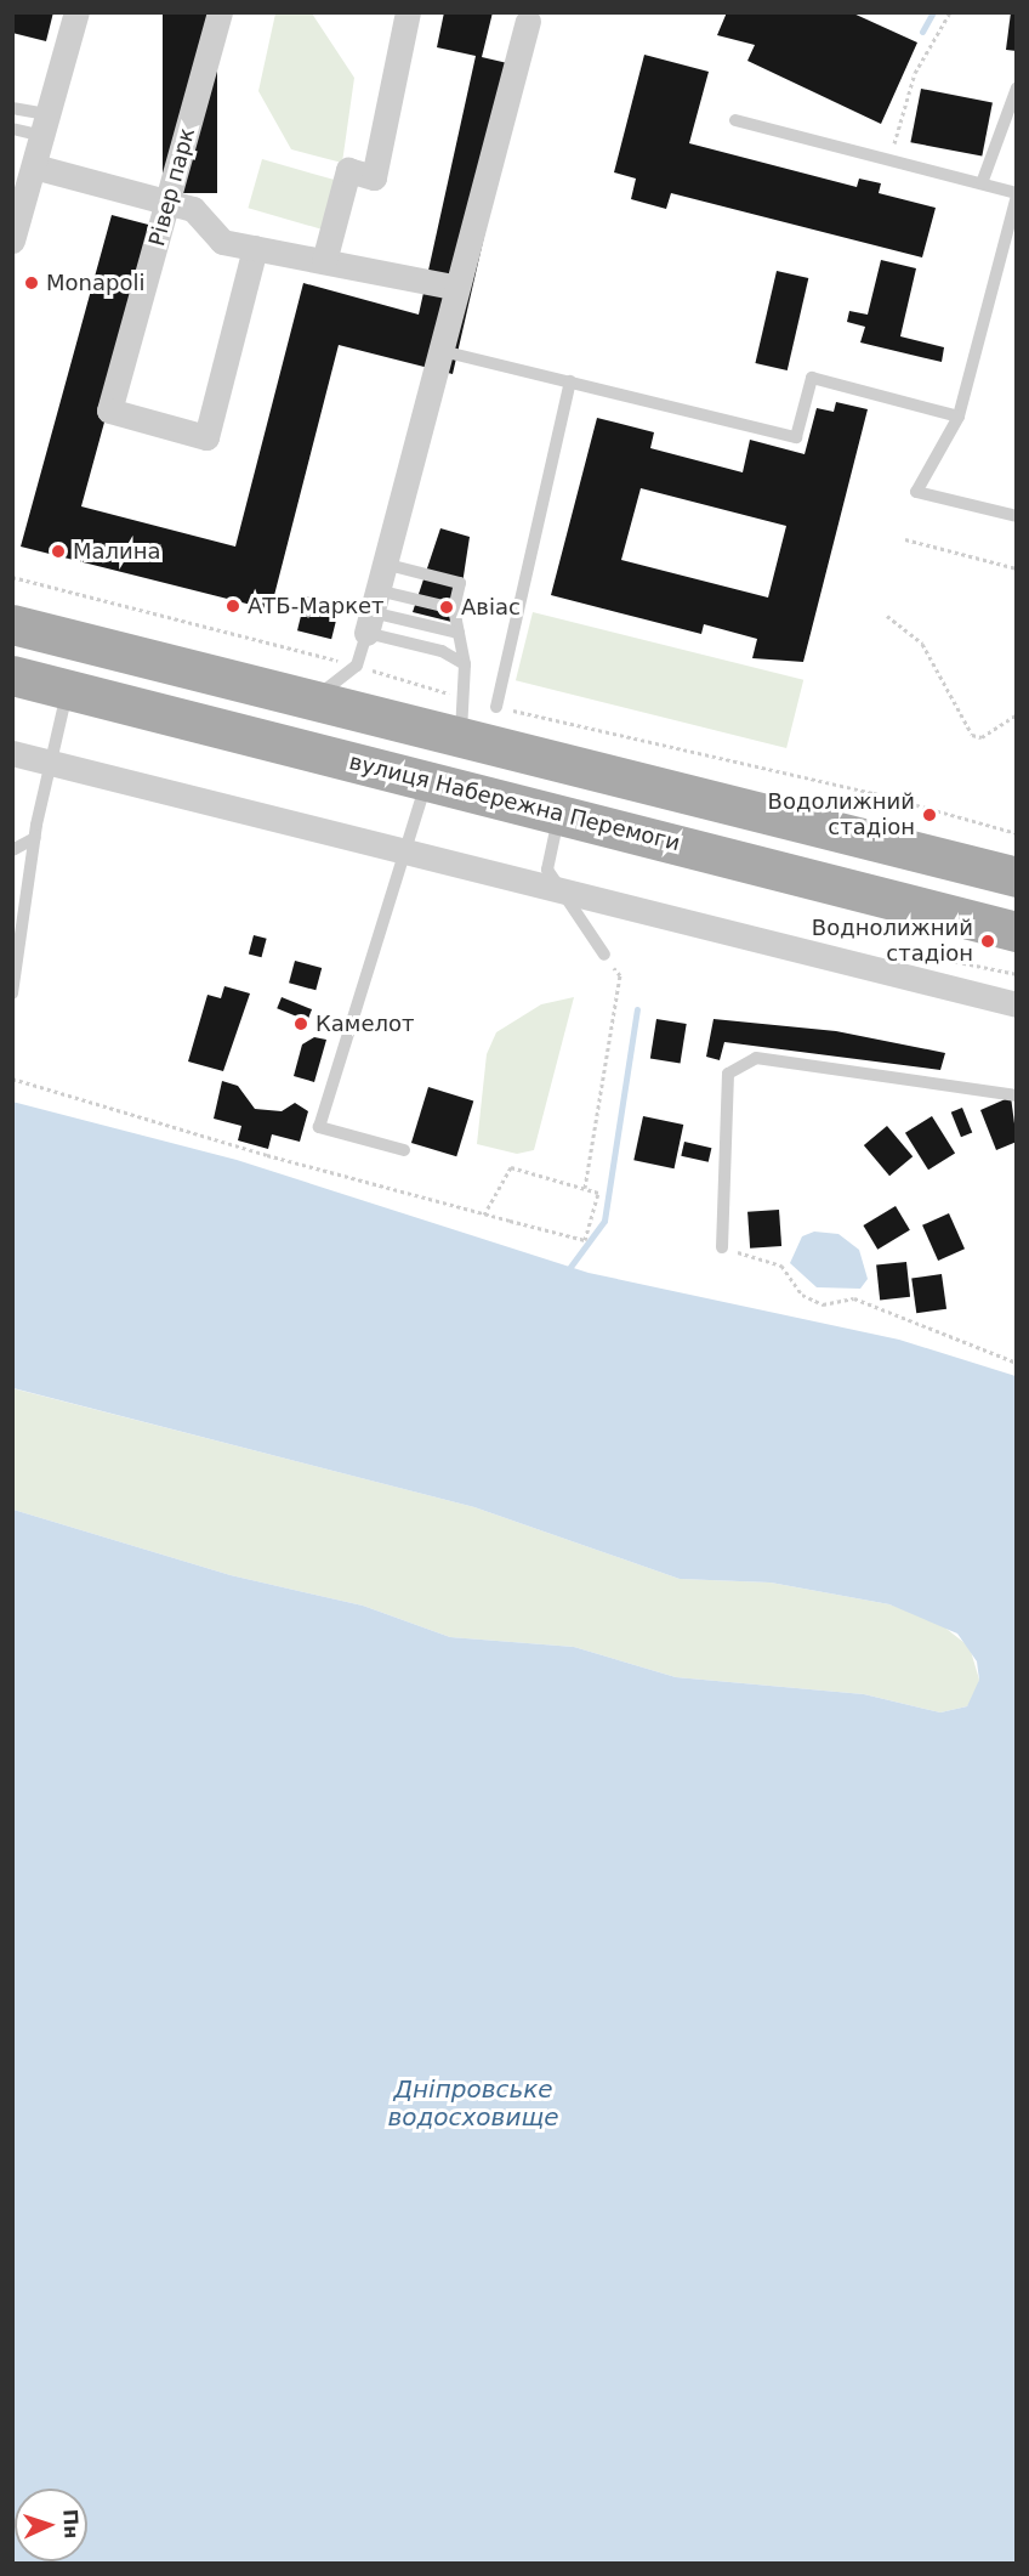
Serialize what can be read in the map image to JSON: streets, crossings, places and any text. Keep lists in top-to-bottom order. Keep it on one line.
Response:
{"streets":{"main road":["вулиця Набережна Перемоги"],"street":["Рівер парк"]},"water":["Дніпровське водосховище"],"places":["Monapoli","Малина","АТБ-Маркет","Авіас","Водолижний стадіон","Воднолижний стадіон","Камелот"],"north":"right"}
